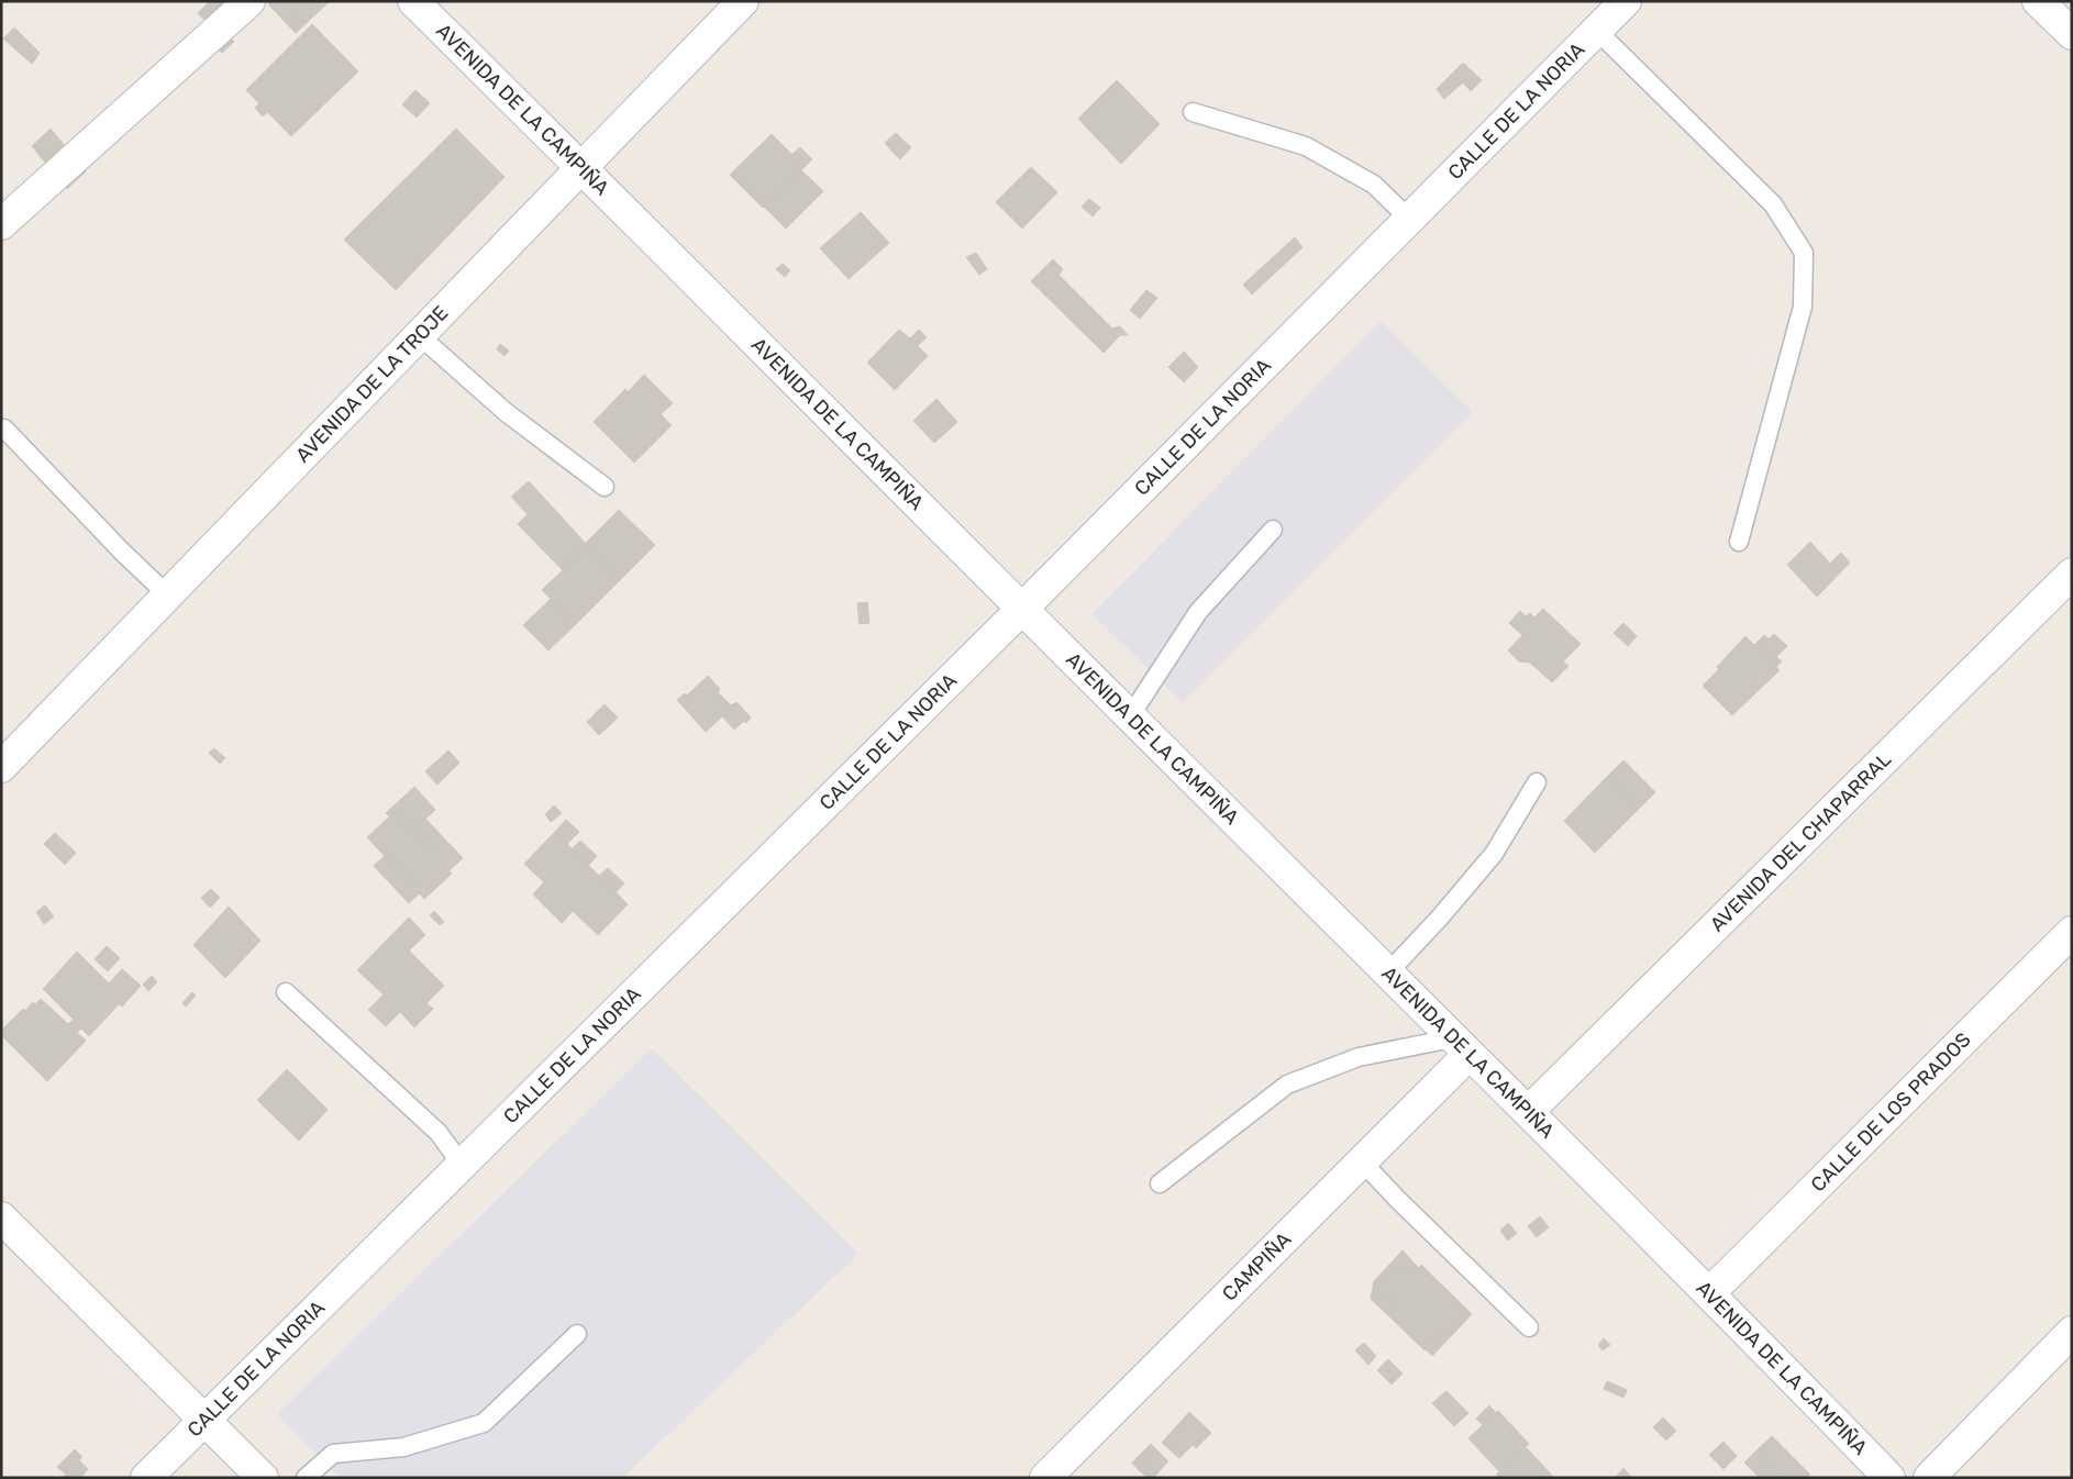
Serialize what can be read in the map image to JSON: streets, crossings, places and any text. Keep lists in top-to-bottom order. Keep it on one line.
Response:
{"streets":{"street":["AVENIDA DE LA CAMPIÑA","CALLE DE LA NORIA","AVENIDA DE LA TROJE","AVENIDA DEL CHAPARRAL","CALLE DE LOS PRADOS","CAMPIÑA"]},"crossings":[["AVENIDA DE LA CAMPIÑA","CALLE DE LA NORIA"],["AVENIDA DE LA CAMPIÑA","AVENIDA DE LA TROJE"],["AVENIDA DE LA CAMPIÑA","AVENIDA DEL CHAPARRAL"],["AVENIDA DE LA CAMPIÑA","CALLE DE LOS PRADOS"],["AVENIDA DE LA CAMPIÑA","CAMPIÑA"]]}
